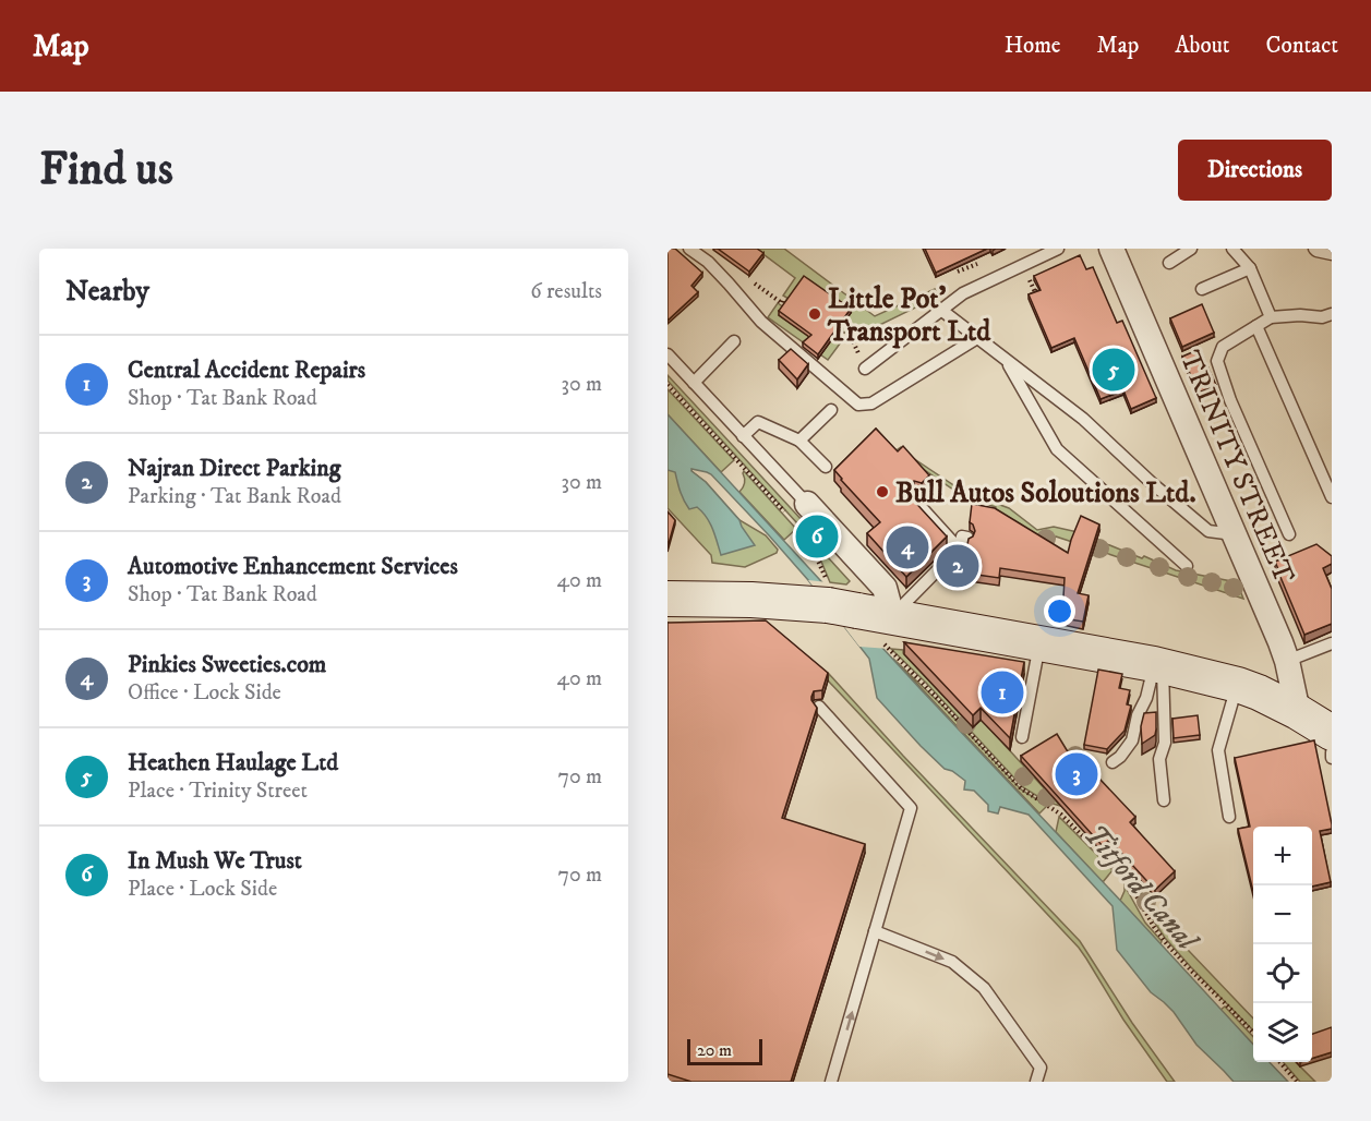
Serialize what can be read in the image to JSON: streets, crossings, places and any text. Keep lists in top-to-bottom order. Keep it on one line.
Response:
{"streets":{"street":["TRINITY STREET"]},"water":["Titford Canal"],"places":["Little Pot' Transport Ltd","Bull Autos Soloutions Ltd."],"scale_bar":"20 m","page":{"header":"Map","nav":["Home","Map","About","Contact"],"buttons":"Directions","title":"Find us","heading":["Nearby","6 results"],"list":[{"mark":"1","name":"Central Accident Repairs","note":"Shop · Tat Bank Road","value":"30 m"},{"mark":"2","name":"Najran Direct Parking","note":"Parking · Tat Bank Road","value":"30 m"},{"mark":"3","name":"Automotive Enhancement Services","note":"Shop · Tat Bank Road","value":"40 m"},{"mark":"4","name":"Pinkies Sweeties.com","note":"Office · Lock Side","value":"40 m"},{"mark":"5","name":"Heathen Haulage Ltd","note":"Place · Trinity Street","value":"70 m"},{"mark":"6","name":"In Mush We Trust","note":"Place · Lock Side","value":"70 m"}],"pins":["5","6","4","2","1","3"],"map_buttons":["+","−"],"scale":"20 m"}}
